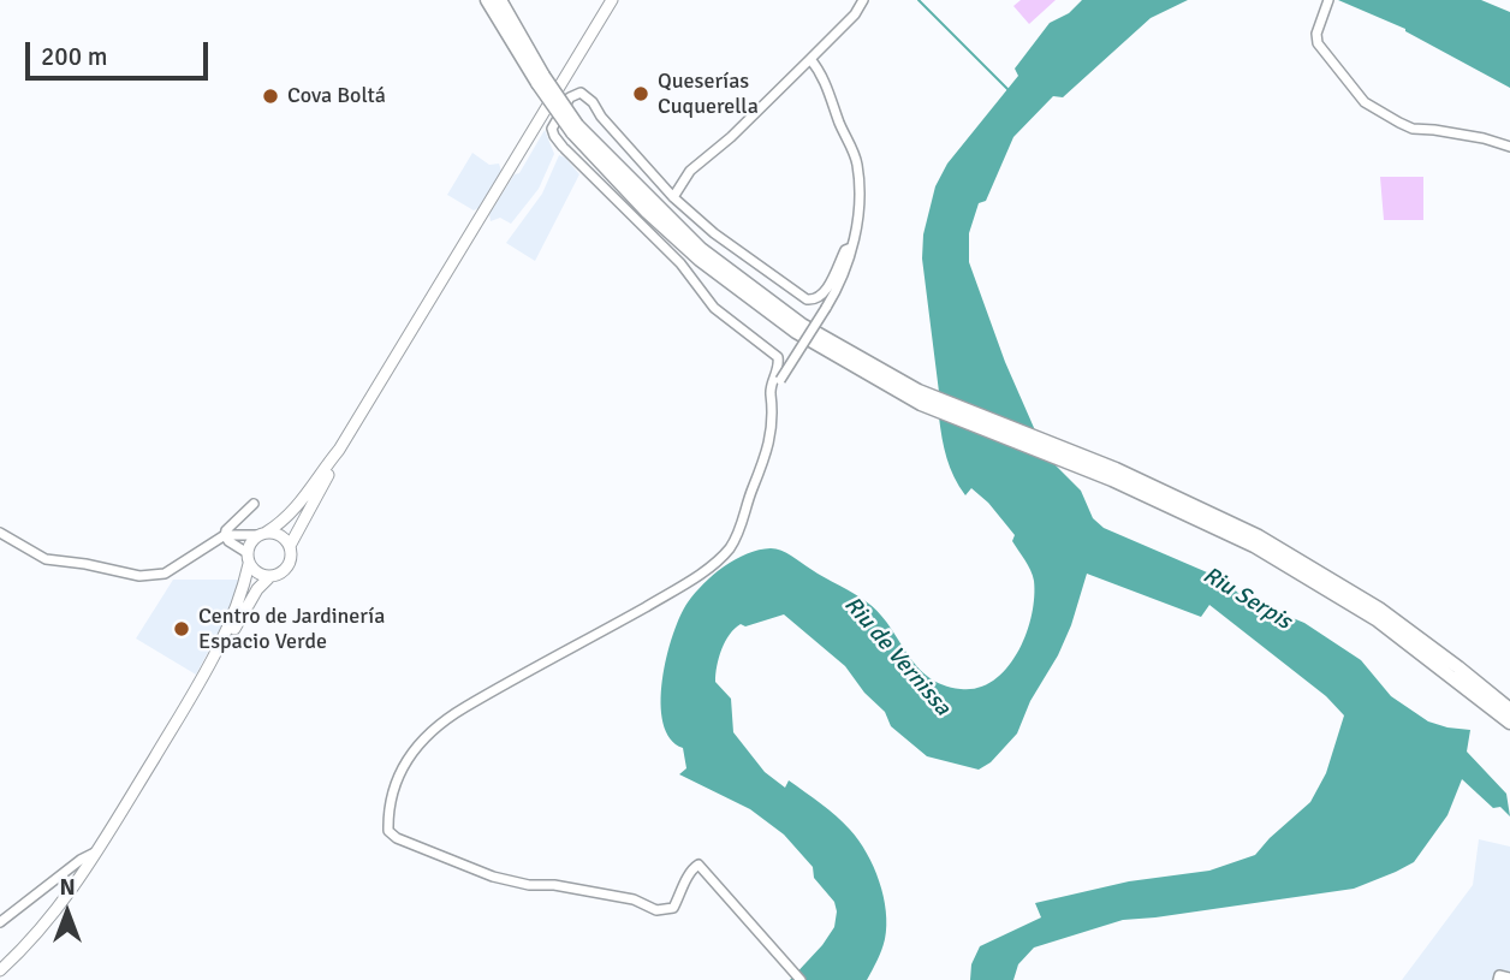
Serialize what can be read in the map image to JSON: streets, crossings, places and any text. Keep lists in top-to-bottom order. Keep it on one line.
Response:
{"water":["Riu Serpis","Riu de Vernissa"],"places":["Queserías Cuquerella","Cova Boltá","Centro de Jardinería Espacio Verde"],"scale_bar":"200 m","north":"top"}
